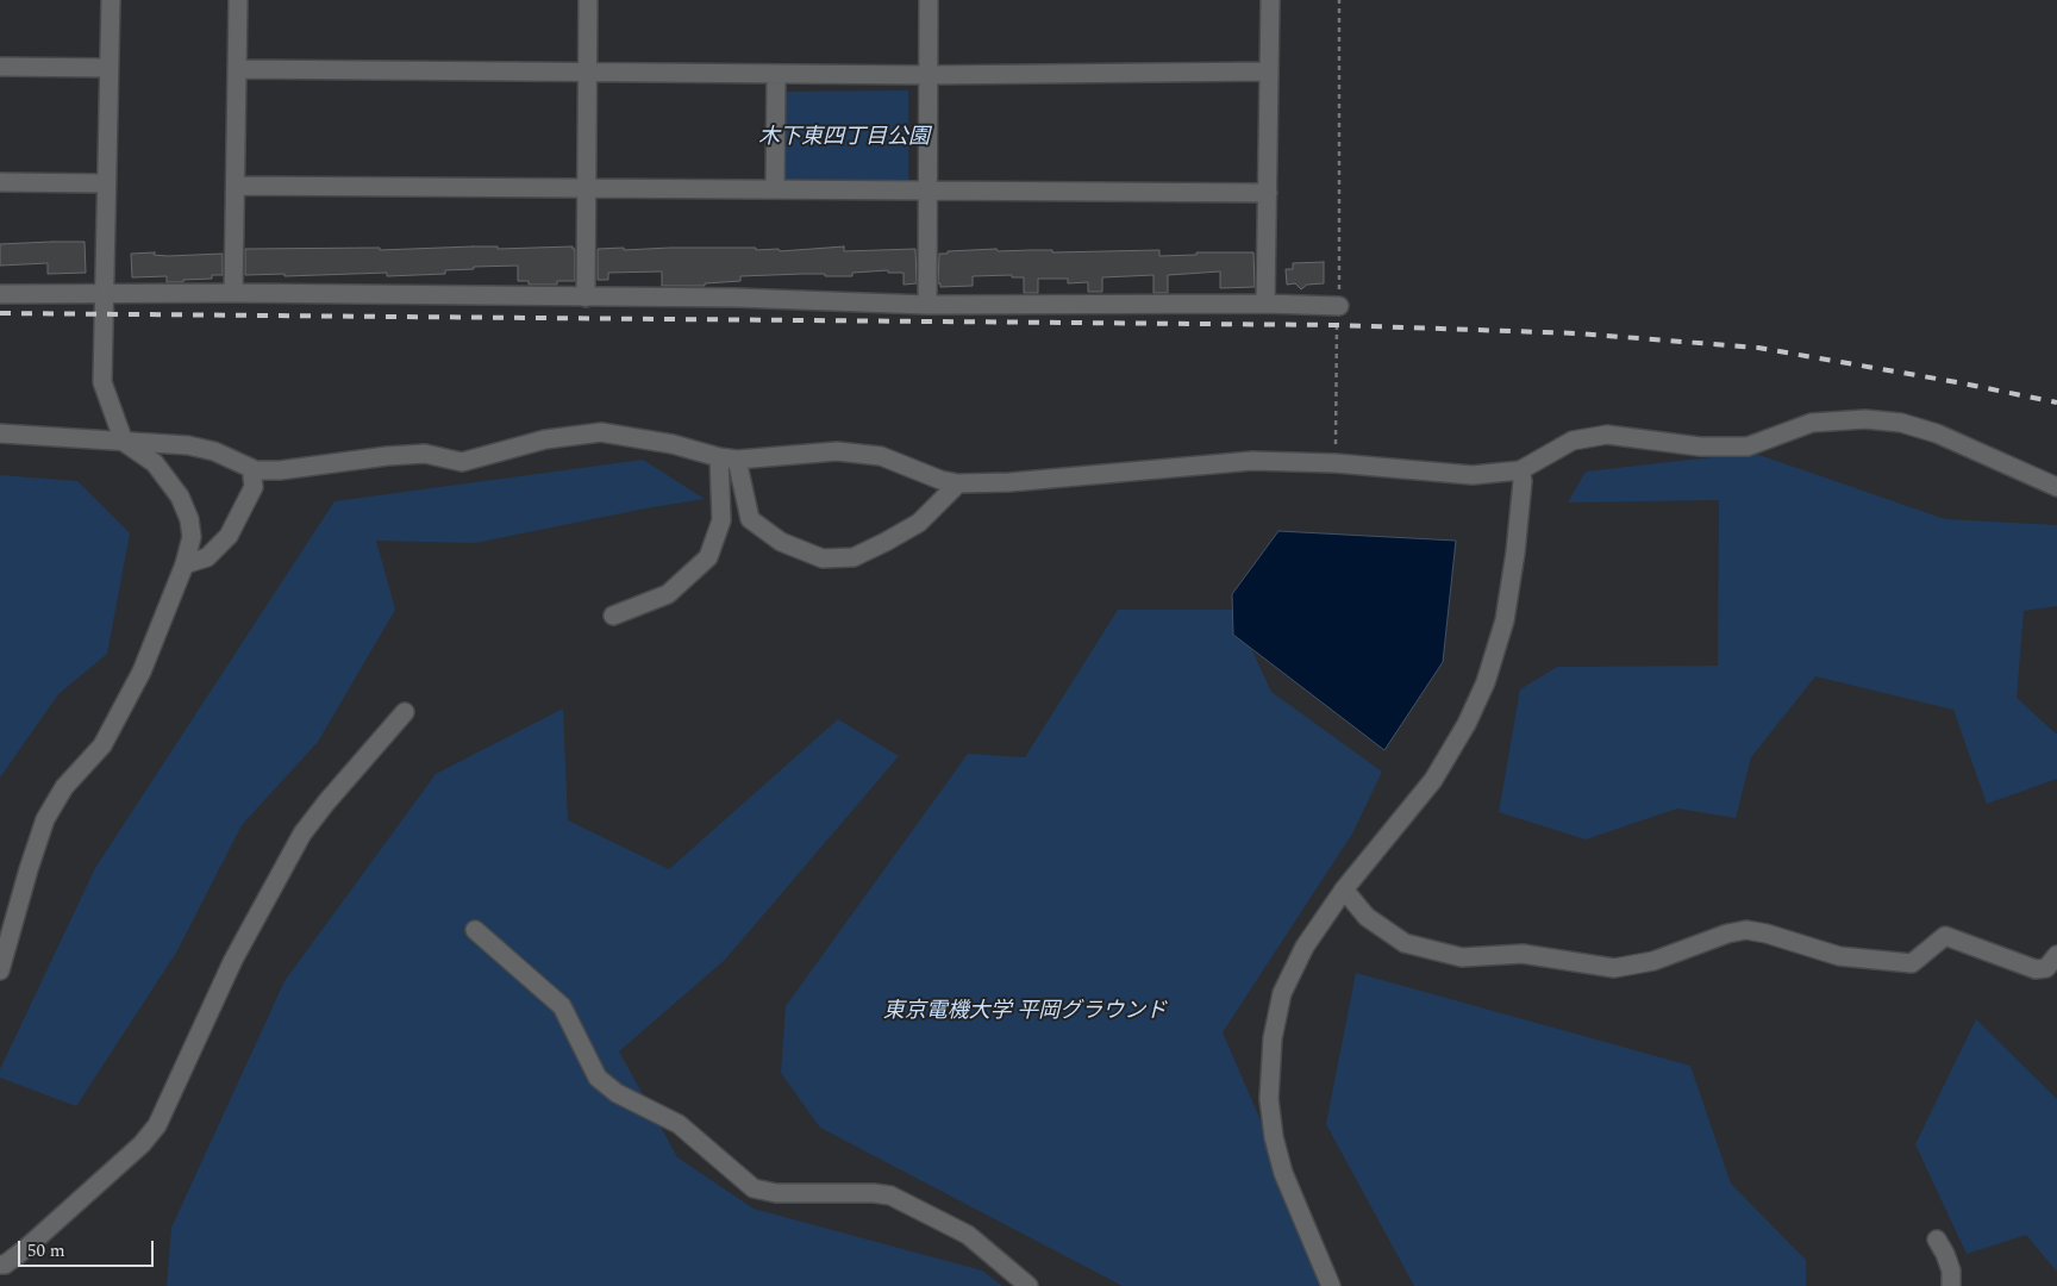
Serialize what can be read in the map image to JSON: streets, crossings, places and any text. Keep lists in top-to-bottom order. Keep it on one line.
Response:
{"parks":["木下東四丁目公園","東京電機大学 平岡グラウンド"],"scale_bar":"50 m"}
